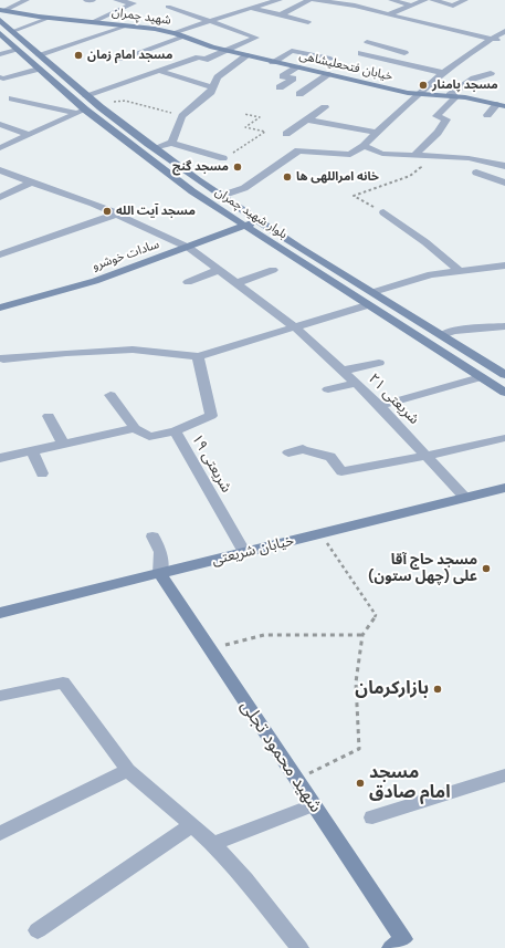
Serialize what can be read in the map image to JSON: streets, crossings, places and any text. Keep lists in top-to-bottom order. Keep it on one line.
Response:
{"streets":{"main road":["شهید چمران","خیابان فتحعلیشاهی","بلوار شهید چمران","سادات خوشرو","خیابان شریعتی","شهید محمود تجلی"],"street":["شریعتی ۲۱","شریعتی ۱۹"]},"crossings":[["شهید چمران","خیابان فتحعلیشاهی"],["شهید چمران","بلوار شهید چمران"],["بلوار شهید چمران","سادات خوشرو"],["سادات خوشرو","شریعتی ۲۱"],["شریعتی ۲۱","خیابان شریعتی"],["شریعتی ۱۹","خیابان شریعتی"],["خیابان شریعتی","شهید محمود تجلی"]],"places":["مسجد امام زمان","مسجد پامنار","مسجد گنج","خانه امراللهی ها","مسجد آیت الله","مسجد حاج آقا علی (چهل ستون)","بازارکرمان","مسجد امام صادق"]}
